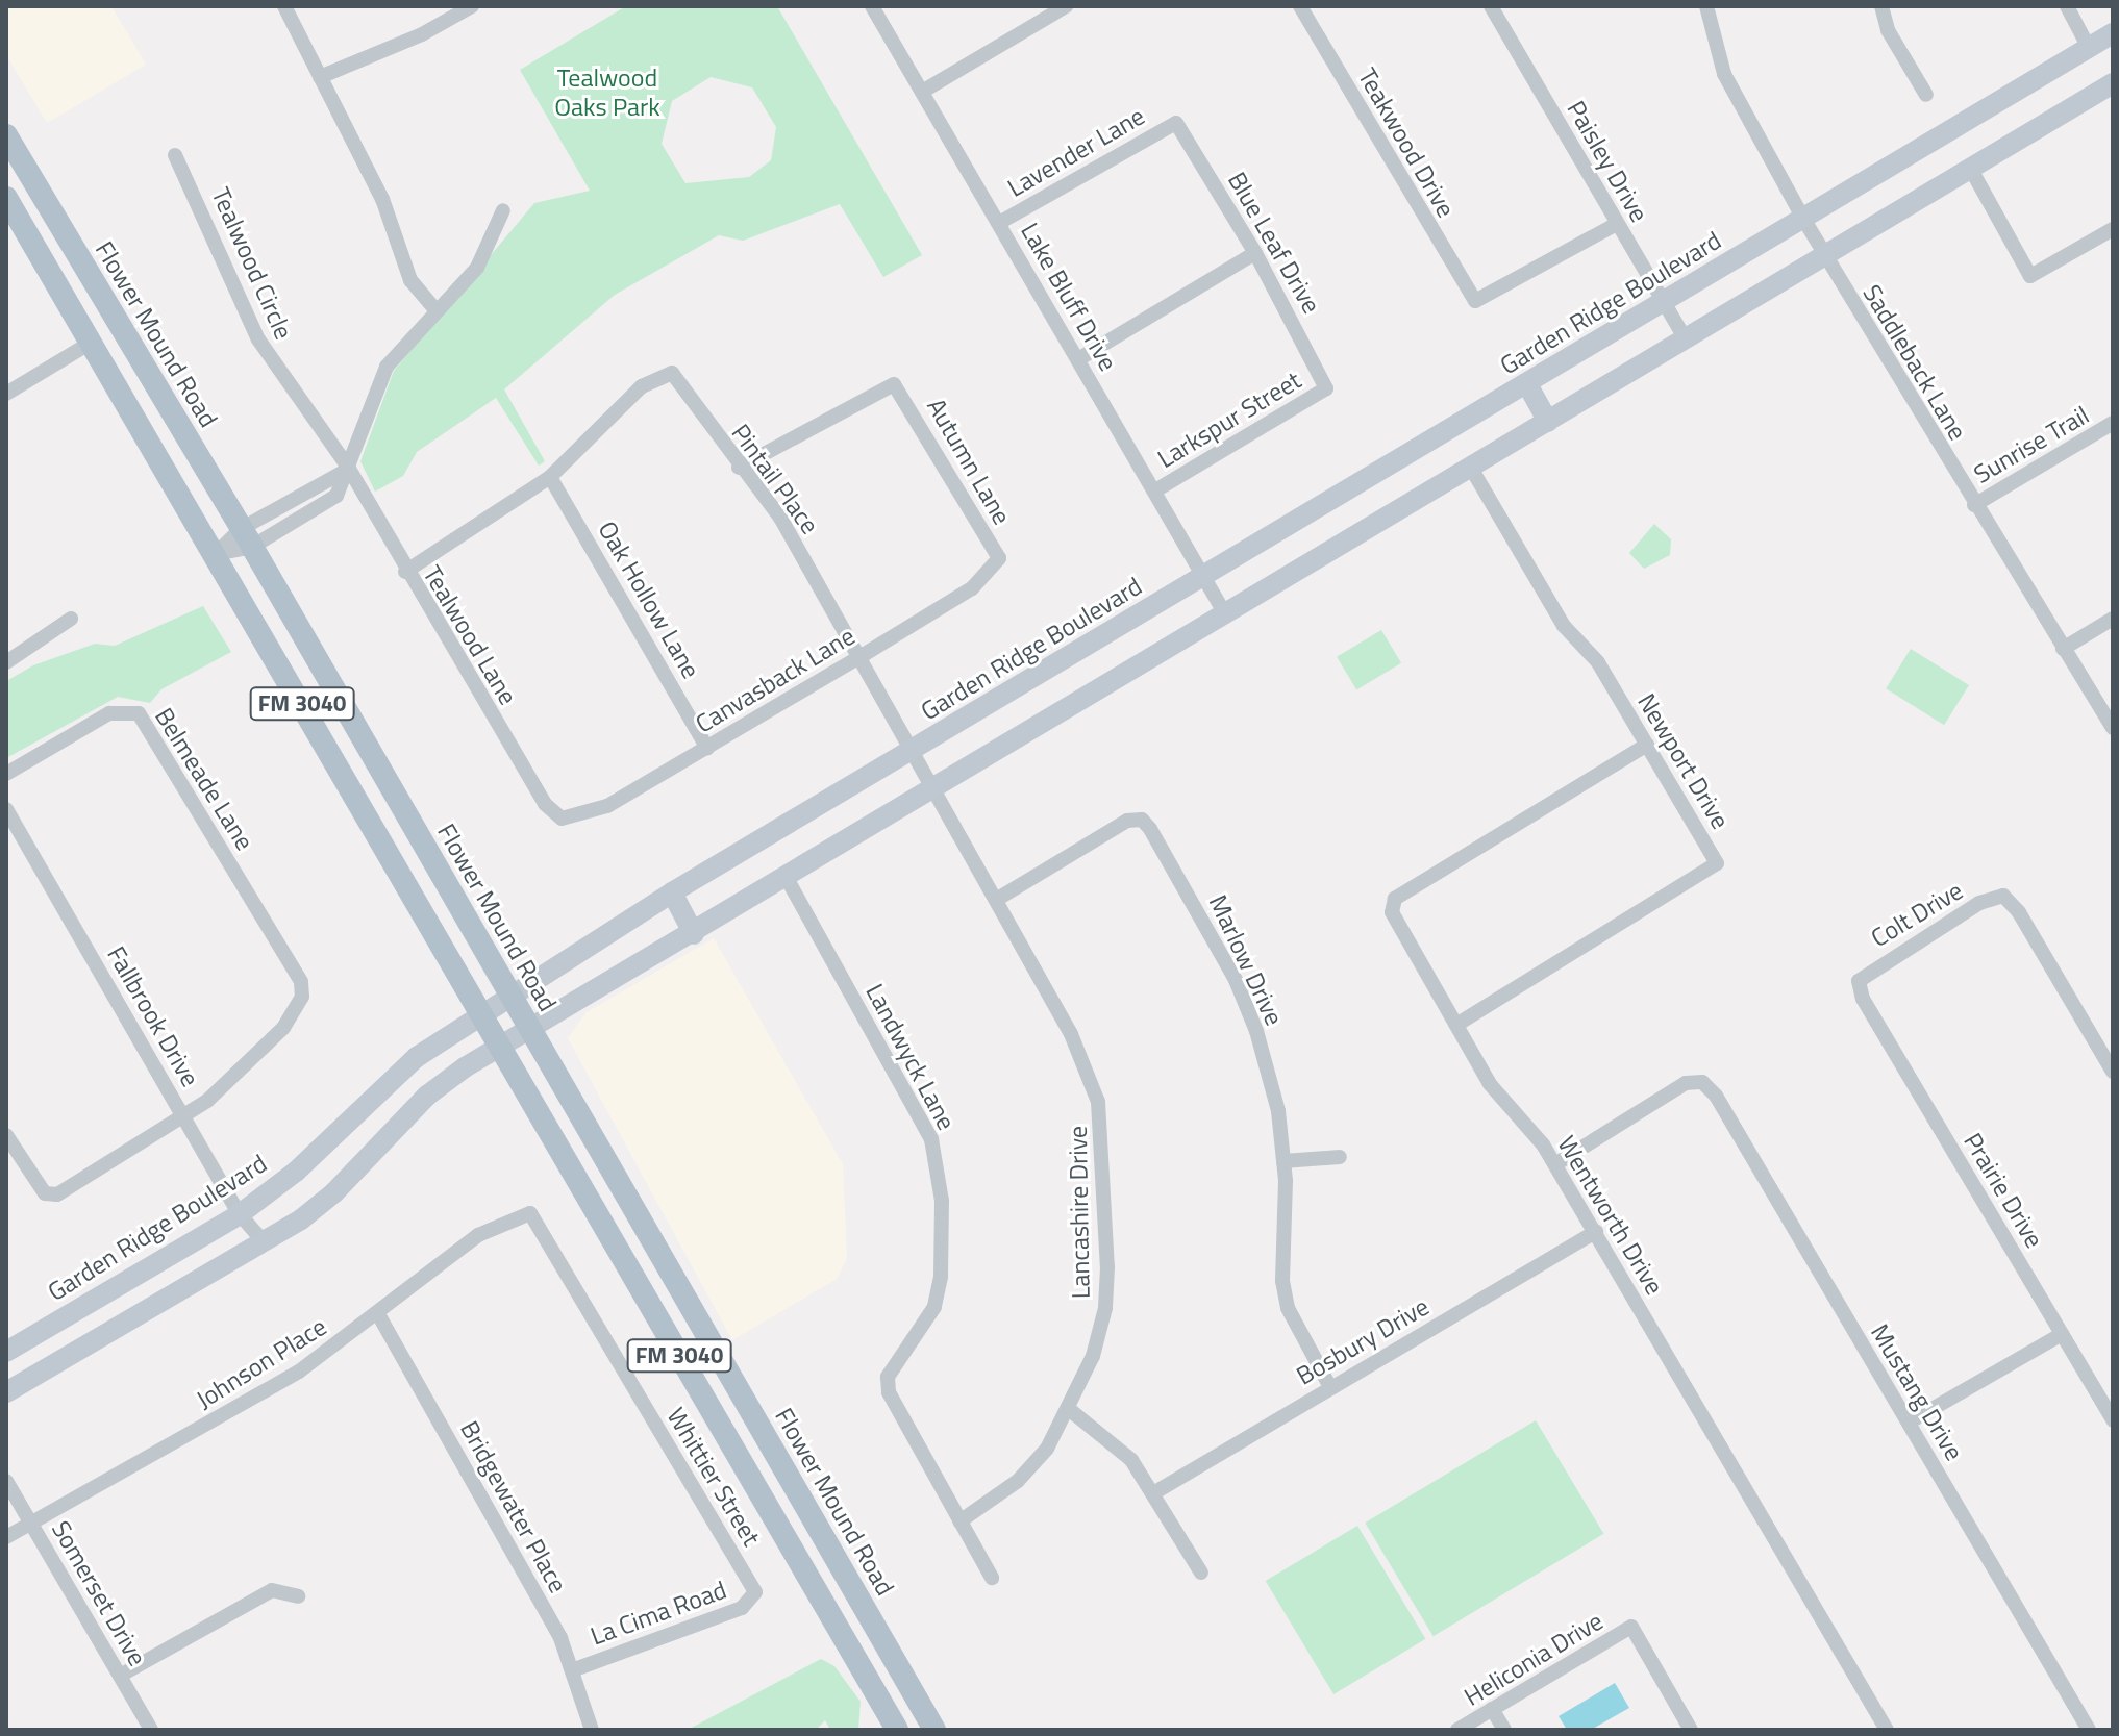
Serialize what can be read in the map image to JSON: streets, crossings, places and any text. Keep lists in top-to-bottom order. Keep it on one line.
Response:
{"streets":{"main road":["Garden Ridge Boulevard","Flower Mound Road","FM 3040"],"street":["Teakwood Drive","Lavender Lane","Paisley Drive","Blue Leaf Drive","Tealwood Circle","Lake Bluff Drive","Saddleback Lane","Larkspur Street","Sunrise Trail","Autumn Lane","Pintail Place","Oak Hollow Lane","Tealwood Lane","Canvasback Lane","Newport Drive","Belmeade Lane","Colt Drive","Marlow Drive","Fallbrook Drive","Landwyck Lane","Prairie Drive","Lancashire Drive","Wentworth Drive","Bosbury Drive","Johnson Place","Mustang Drive","Whittier Street","Bridgewater Place","Somerset Drive","La Cima Road","Heliconia Drive"]},"crossings":[["Teakwood Drive","Paisley Drive"],["Lavender Lane","Blue Leaf Drive"],["Lavender Lane","Lake Bluff Drive"],["Paisley Drive","Garden Ridge Boulevard"],["Blue Leaf Drive","Larkspur Street"],["Tealwood Circle","Tealwood Lane"],["Lake Bluff Drive","Garden Ridge Boulevard"],["Lake Bluff Drive","Larkspur Street"],["Garden Ridge Boulevard","Flower Mound Road"],["Garden Ridge Boulevard","Saddleback Lane"],["Garden Ridge Boulevard","Pintail Place"],["Garden Ridge Boulevard","FM 3040"],["Garden Ridge Boulevard","Fallbrook Drive"],["Saddleback Lane","Sunrise Trail"],["Autumn Lane","Pintail Place"],["Autumn Lane","Canvasback Lane"],["Pintail Place","Oak Hollow Lane"],["Pintail Place","Canvasback Lane"],["Pintail Place","Lancashire Drive"],["Oak Hollow Lane","Canvasback Lane"],["Tealwood Lane","Canvasback Lane"],["Newport Drive","Wentworth Drive"],["Belmeade Lane","Fallbrook Drive"],["Colt Drive","Prairie Drive"],["Marlow Drive","Lancashire Drive"],["Marlow Drive","Bosbury Drive"],["Landwyck Lane","Lancashire Drive"],["Wentworth Drive","Bosbury Drive"],["Wentworth Drive","Mustang Drive"],["Johnson Place","Whittier Street"],["Johnson Place","Bridgewater Place"],["Johnson Place","Somerset Drive"],["Whittier Street","La Cima Road"],["Bridgewater Place","La Cima Road"]],"parks":["Tealwood Oaks Park"]}
